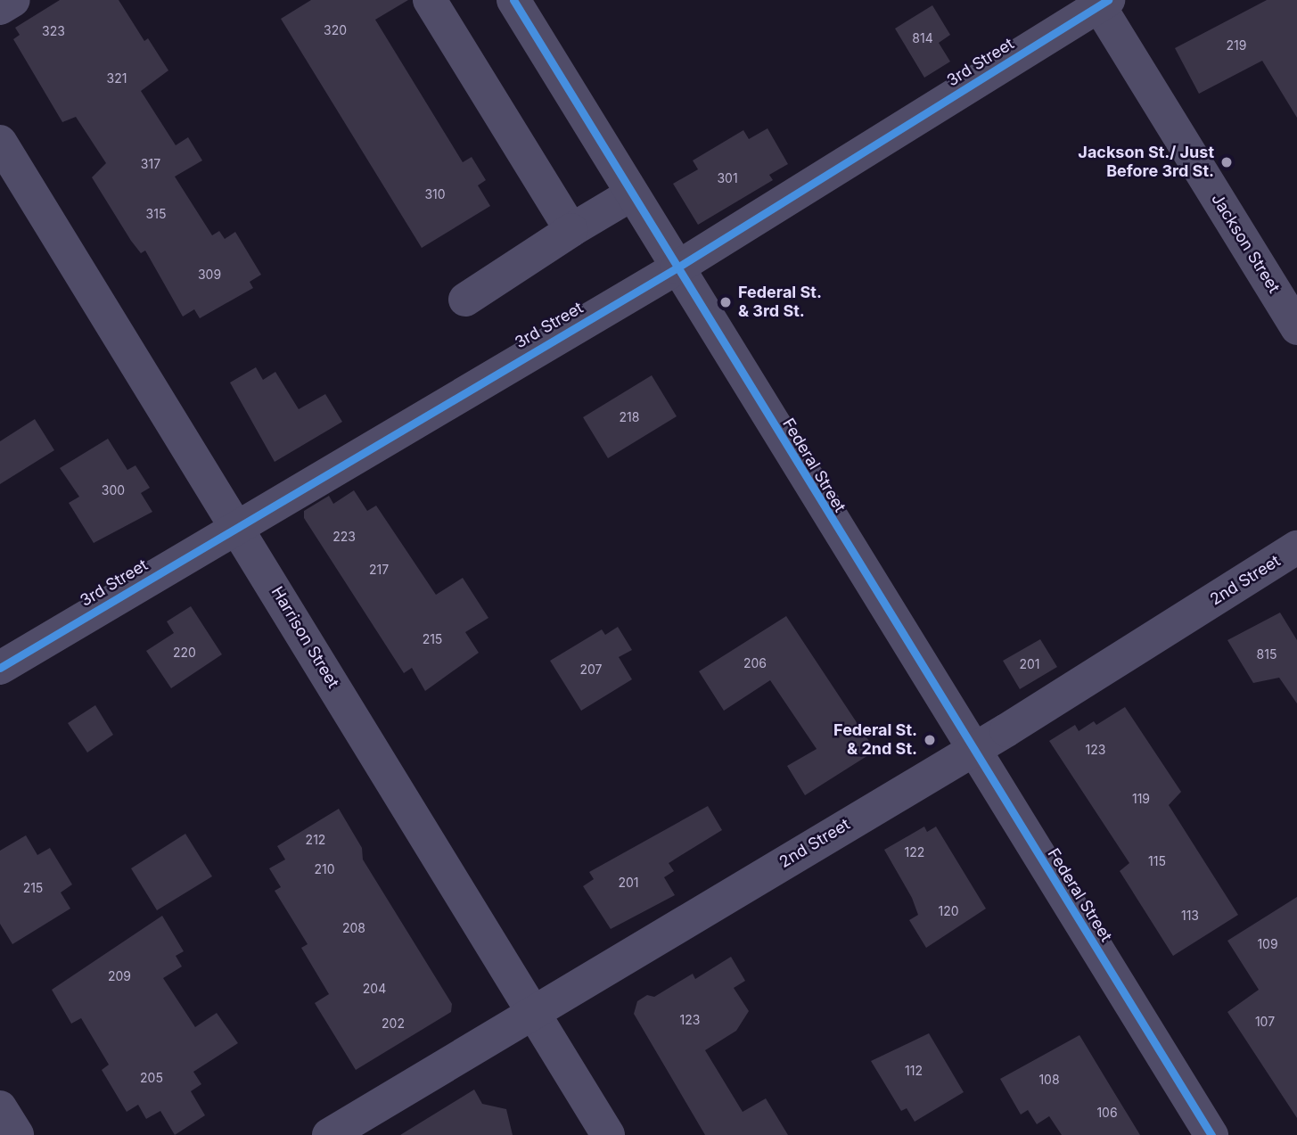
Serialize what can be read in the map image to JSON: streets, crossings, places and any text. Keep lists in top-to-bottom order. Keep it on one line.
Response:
{"streets":{"street":["3rd Street","Jackson Street","Federal Street","2nd Street","Harrison Street"]},"crossings":[["3rd Street","Jackson Street"],["3rd Street","Federal Street"],["3rd Street","Harrison Street"],["Federal Street","2nd Street"],["2nd Street","Harrison Street"]],"places":["Jackson St./ Just Before 3rd St.","Federal St. & 3rd St.","Federal St. & 2nd St."],"house_numbers":["320","323","814","219","321","317","301","310","315","309","218","300","223","217","215","220","815","206","201","207","123","119","212","122","115","210","201","215","120","113","208","109","209","204","123","107","202","112","205","108","106"]}
